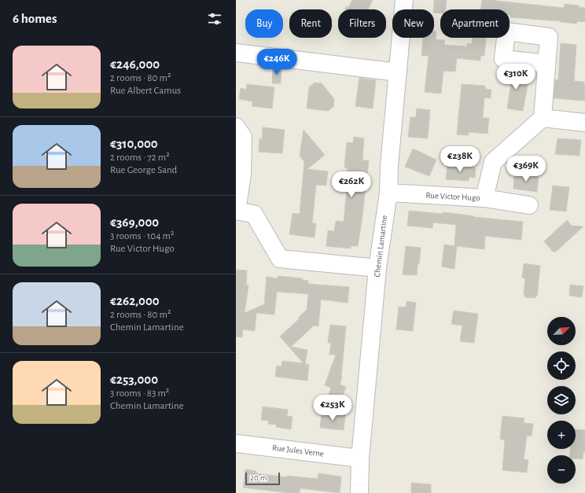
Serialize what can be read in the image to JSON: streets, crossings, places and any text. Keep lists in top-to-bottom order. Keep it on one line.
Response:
{"streets":{"street":["Rue Victor Hugo","Chemin Lamartine","Rue Jules Verne"]},"crossings":[["Rue Victor Hugo","Chemin Lamartine"],["Chemin Lamartine","Rue Jules Verne"]],"scale_bar":"20 m","north":"top right","page":{"heading":"6 homes","chip":["Buy","Rent","Filters","New","Apartment"],"list":[{"name":"€246,000","note":"2 rooms · 80 m² · Rue Albert Camus"},{"name":"€310,000","note":"2 rooms · 72 m² · Rue George Sand"},{"name":"€369,000","note":"3 rooms · 104 m² · Rue Victor Hugo"},{"name":"€262,000","note":"2 rooms · 80 m² · Chemin Lamartine"},{"name":"€253,000","note":"3 rooms · 83 m² · Chemin Lamartine"}],"price":["€246K","€310K","€238K","€369K","€262K","€253K"],"map_buttons":["+","−"],"scale":"20 m"}}
